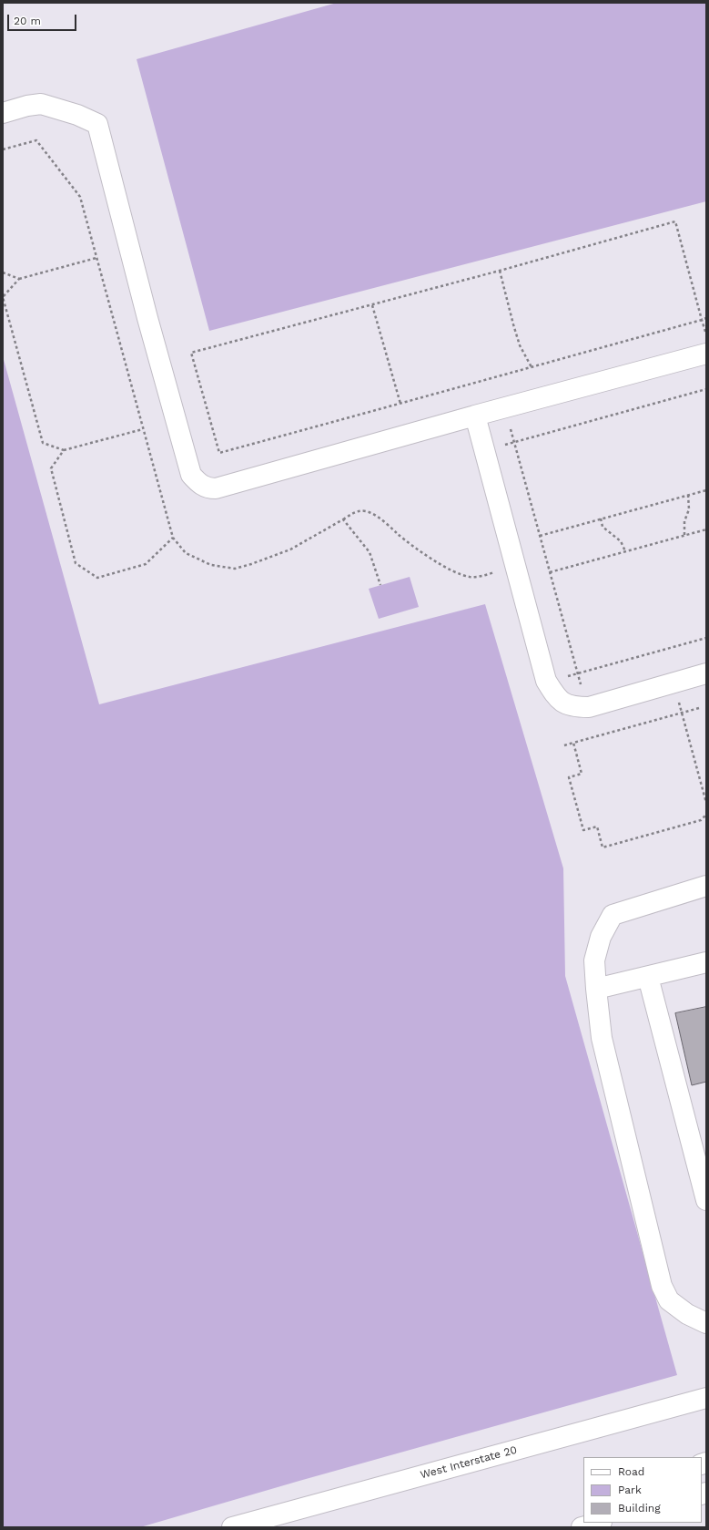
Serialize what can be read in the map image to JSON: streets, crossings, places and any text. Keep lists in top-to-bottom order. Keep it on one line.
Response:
{"streets":{"main road":["West Interstate 20"]},"legend":["Road","Park","Building"],"scale_bar":"20 m"}
